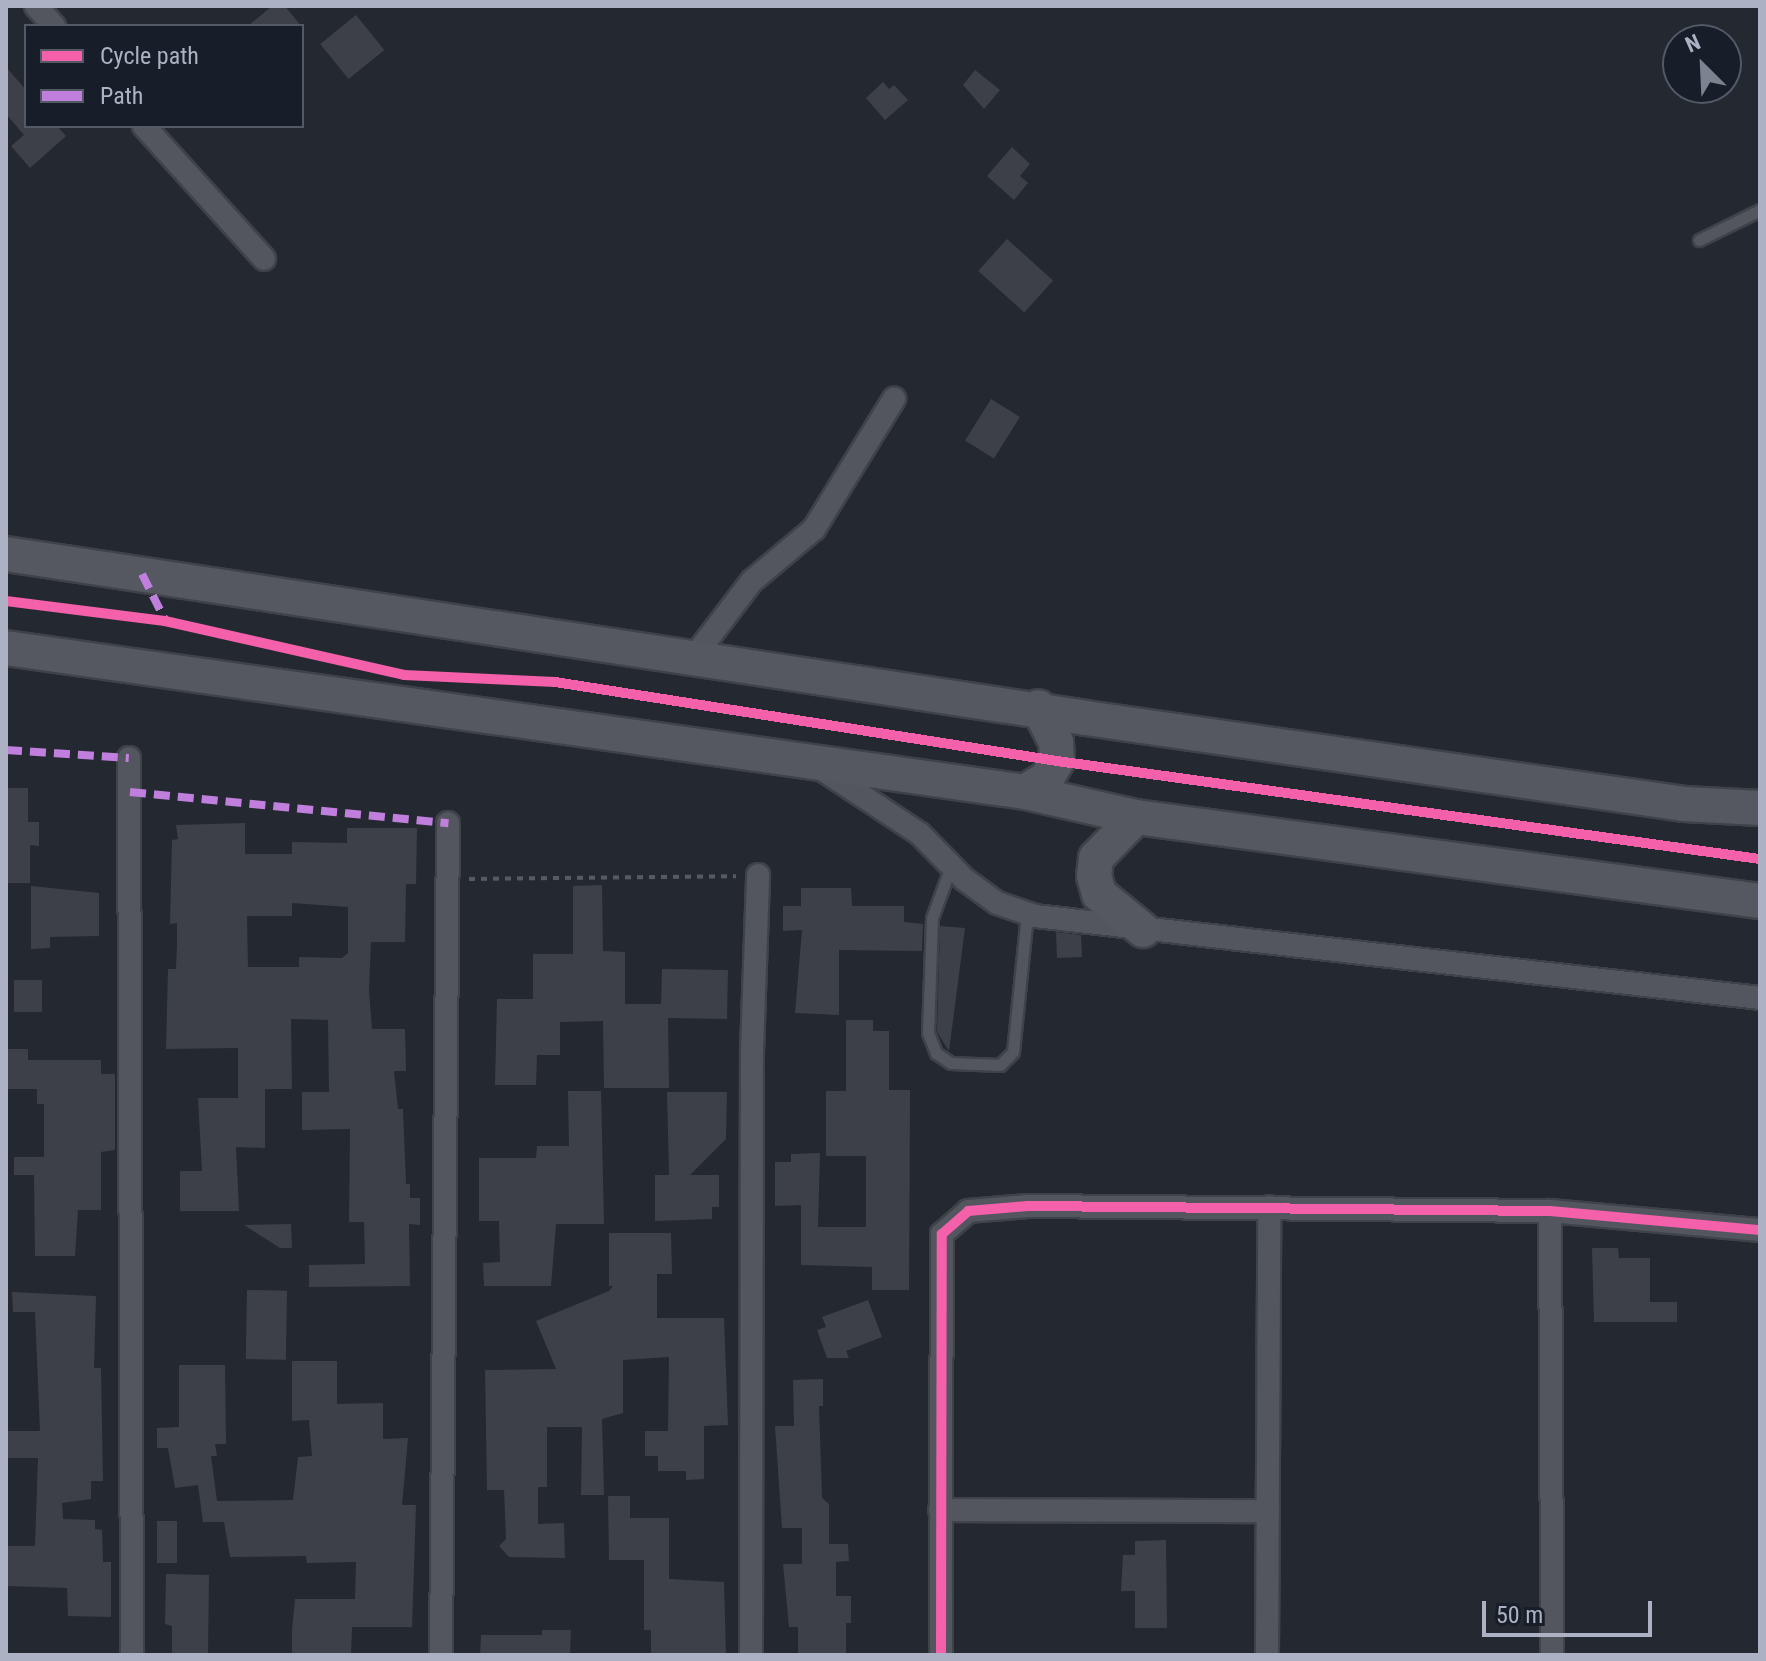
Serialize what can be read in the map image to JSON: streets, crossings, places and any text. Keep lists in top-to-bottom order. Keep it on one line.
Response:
{"legend":["Cycle path","Path"],"scale_bar":"50 m","north":"top left"}
